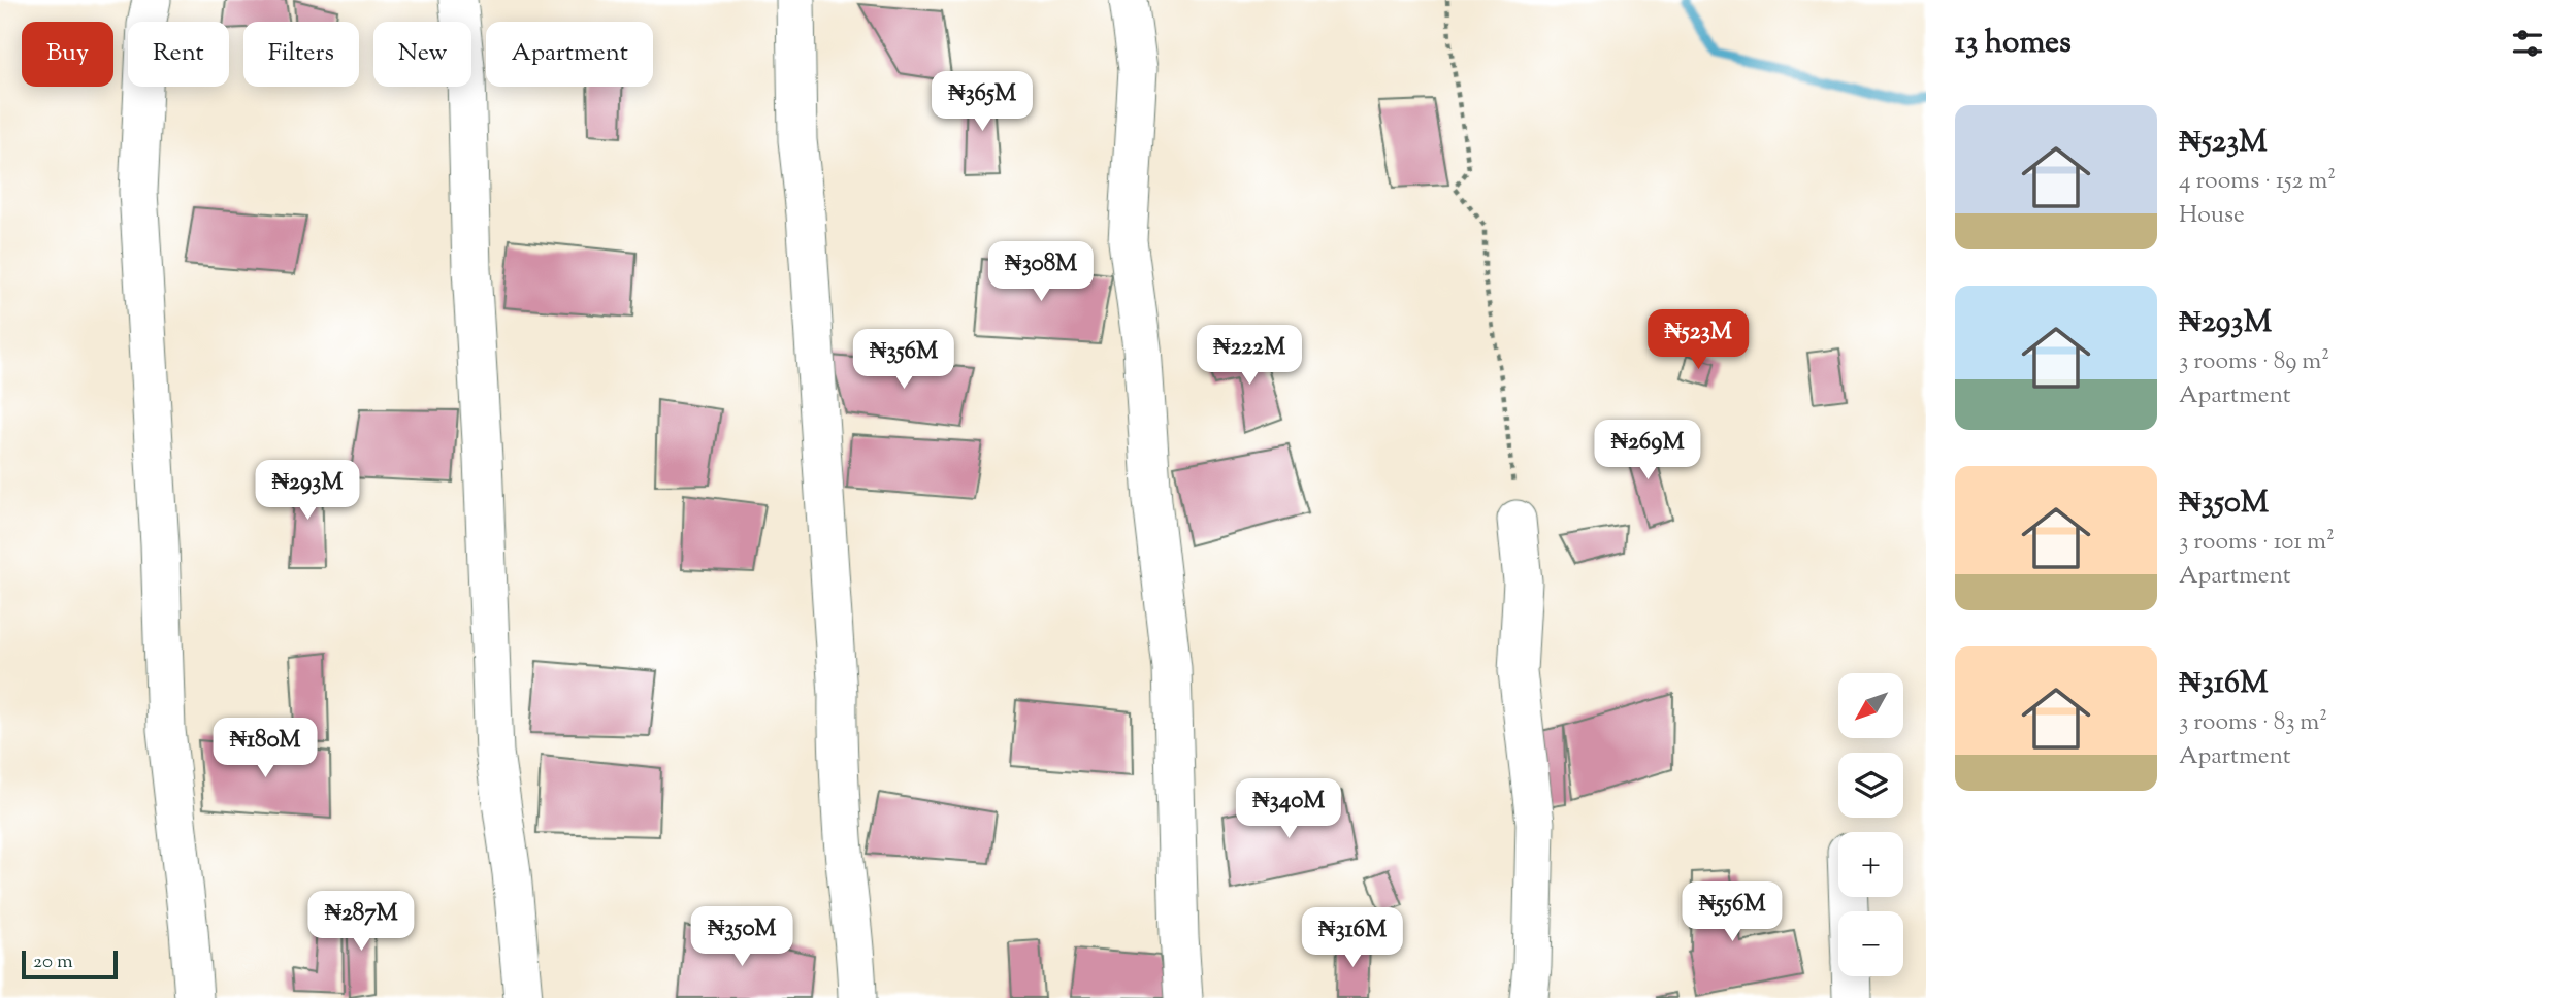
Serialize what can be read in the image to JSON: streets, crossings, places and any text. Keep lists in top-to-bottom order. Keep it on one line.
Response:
{"scale_bar":"20 m","north":"bottom left","page":{"heading":"13 homes","chip":["Buy","Rent","Filters","New","Apartment"],"price":["₦365M","₦308M","₦523M","₦222M","₦356M","₦269M","₦293M","₦180M","₦340M","₦556M","₦287M","₦350M","₦316M"],"list":[{"name":"₦523M","note":"4 rooms · 152 m² · House"},{"name":"₦293M","note":"3 rooms · 89 m² · Apartment"},{"name":"₦350M","note":"3 rooms · 101 m² · Apartment"},{"name":"₦316M","note":"3 rooms · 83 m² · Apartment"}],"map_buttons":["+","−"],"scale":"20 m"}}
